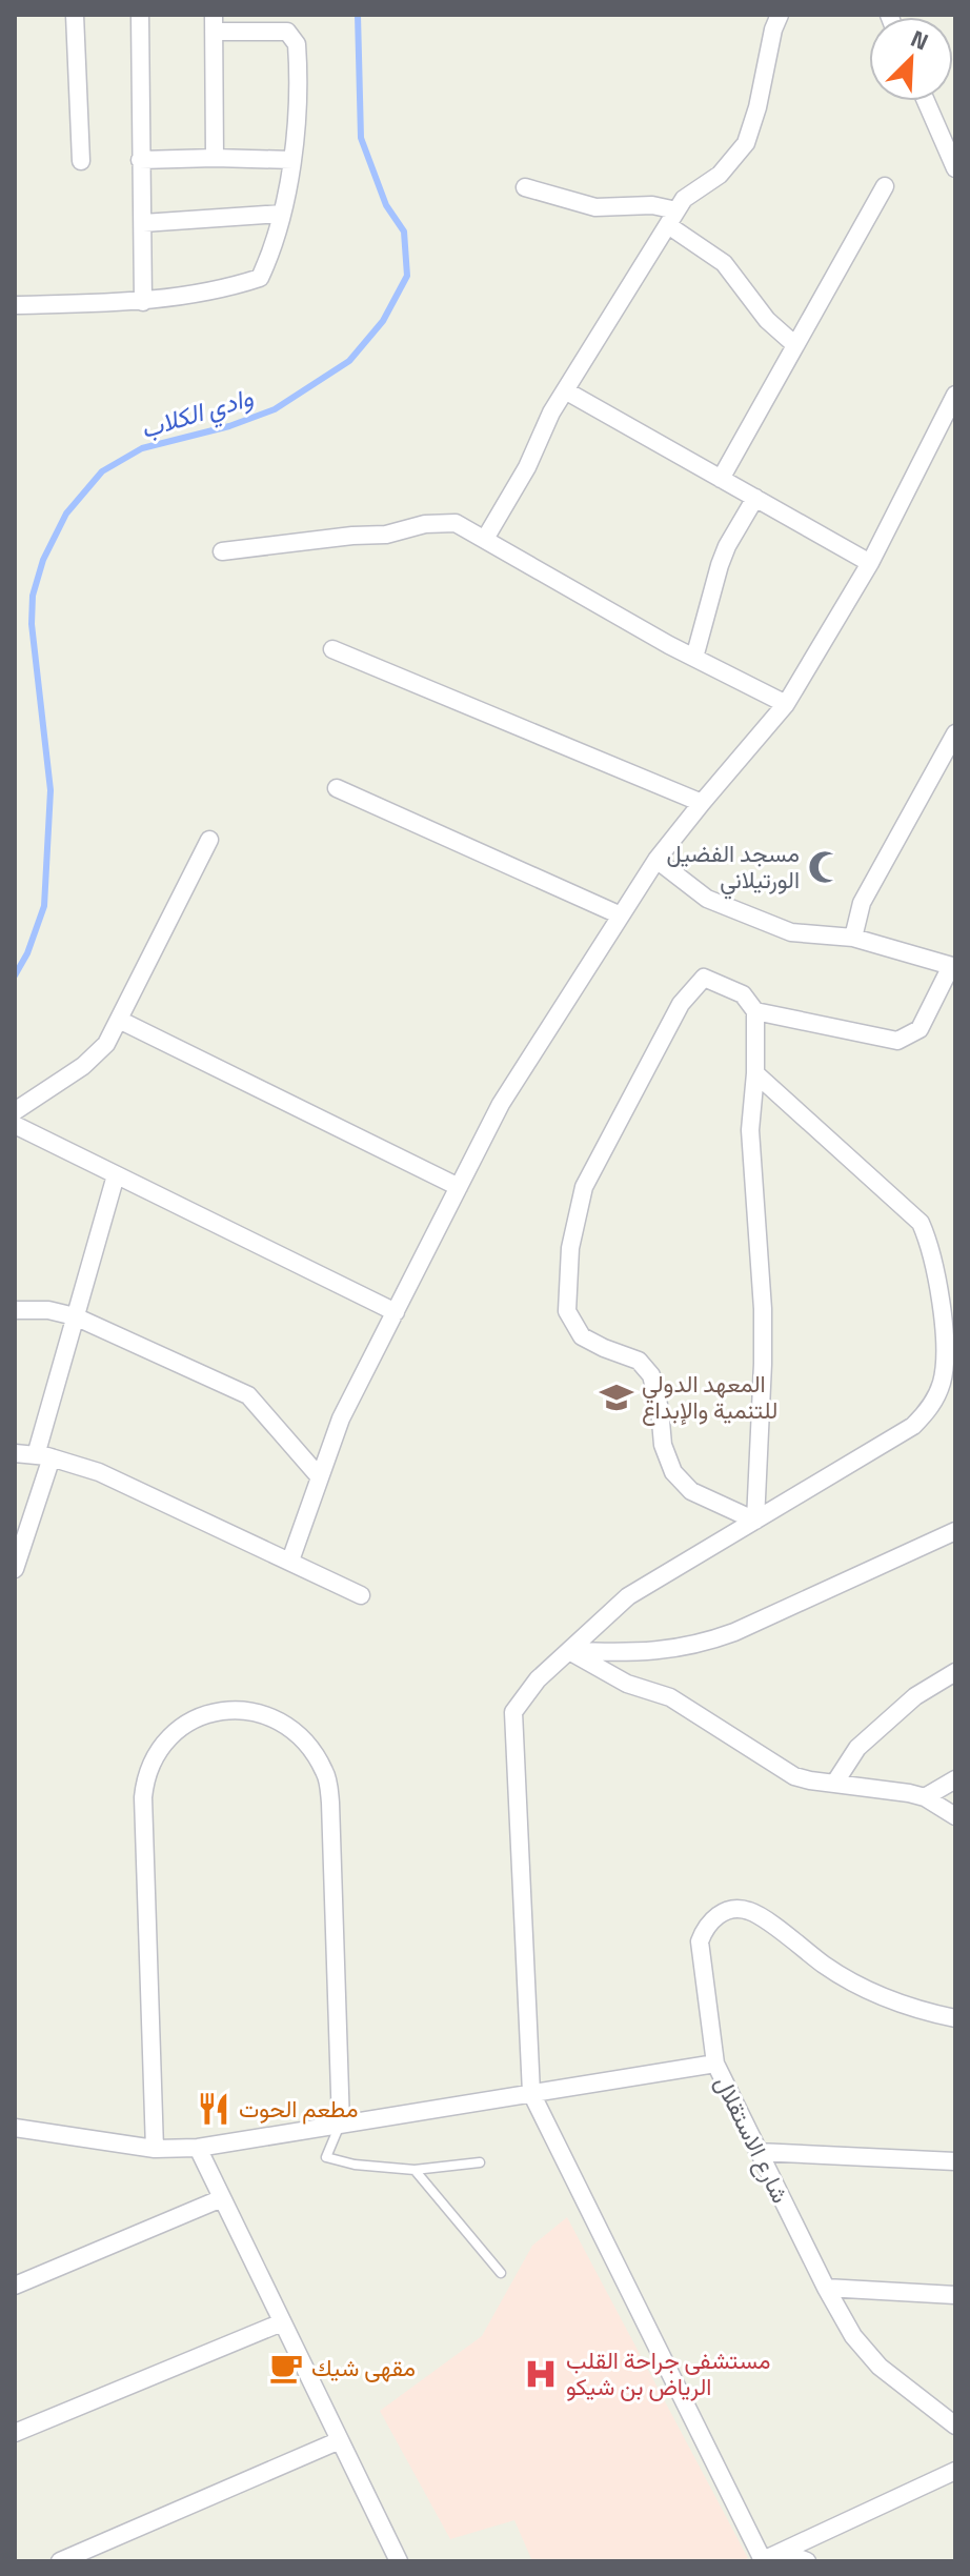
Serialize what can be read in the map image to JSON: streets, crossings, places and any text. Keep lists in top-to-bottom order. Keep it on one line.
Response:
{"streets":{"street":["شارع الاستقلال"]},"water":["وادي الكلاب"],"places":{"mosque":["مسجد الفضيل الورتيلاني"],"school or university":["المعهد الدولي للتنمية والإبداع"],"restaurant":["مطعم الحوت"],"cafe":["مقهى شيك"],"hospital":["مستشفى جراحة القلب الرياض بن شيكو"]},"north":"top right"}
